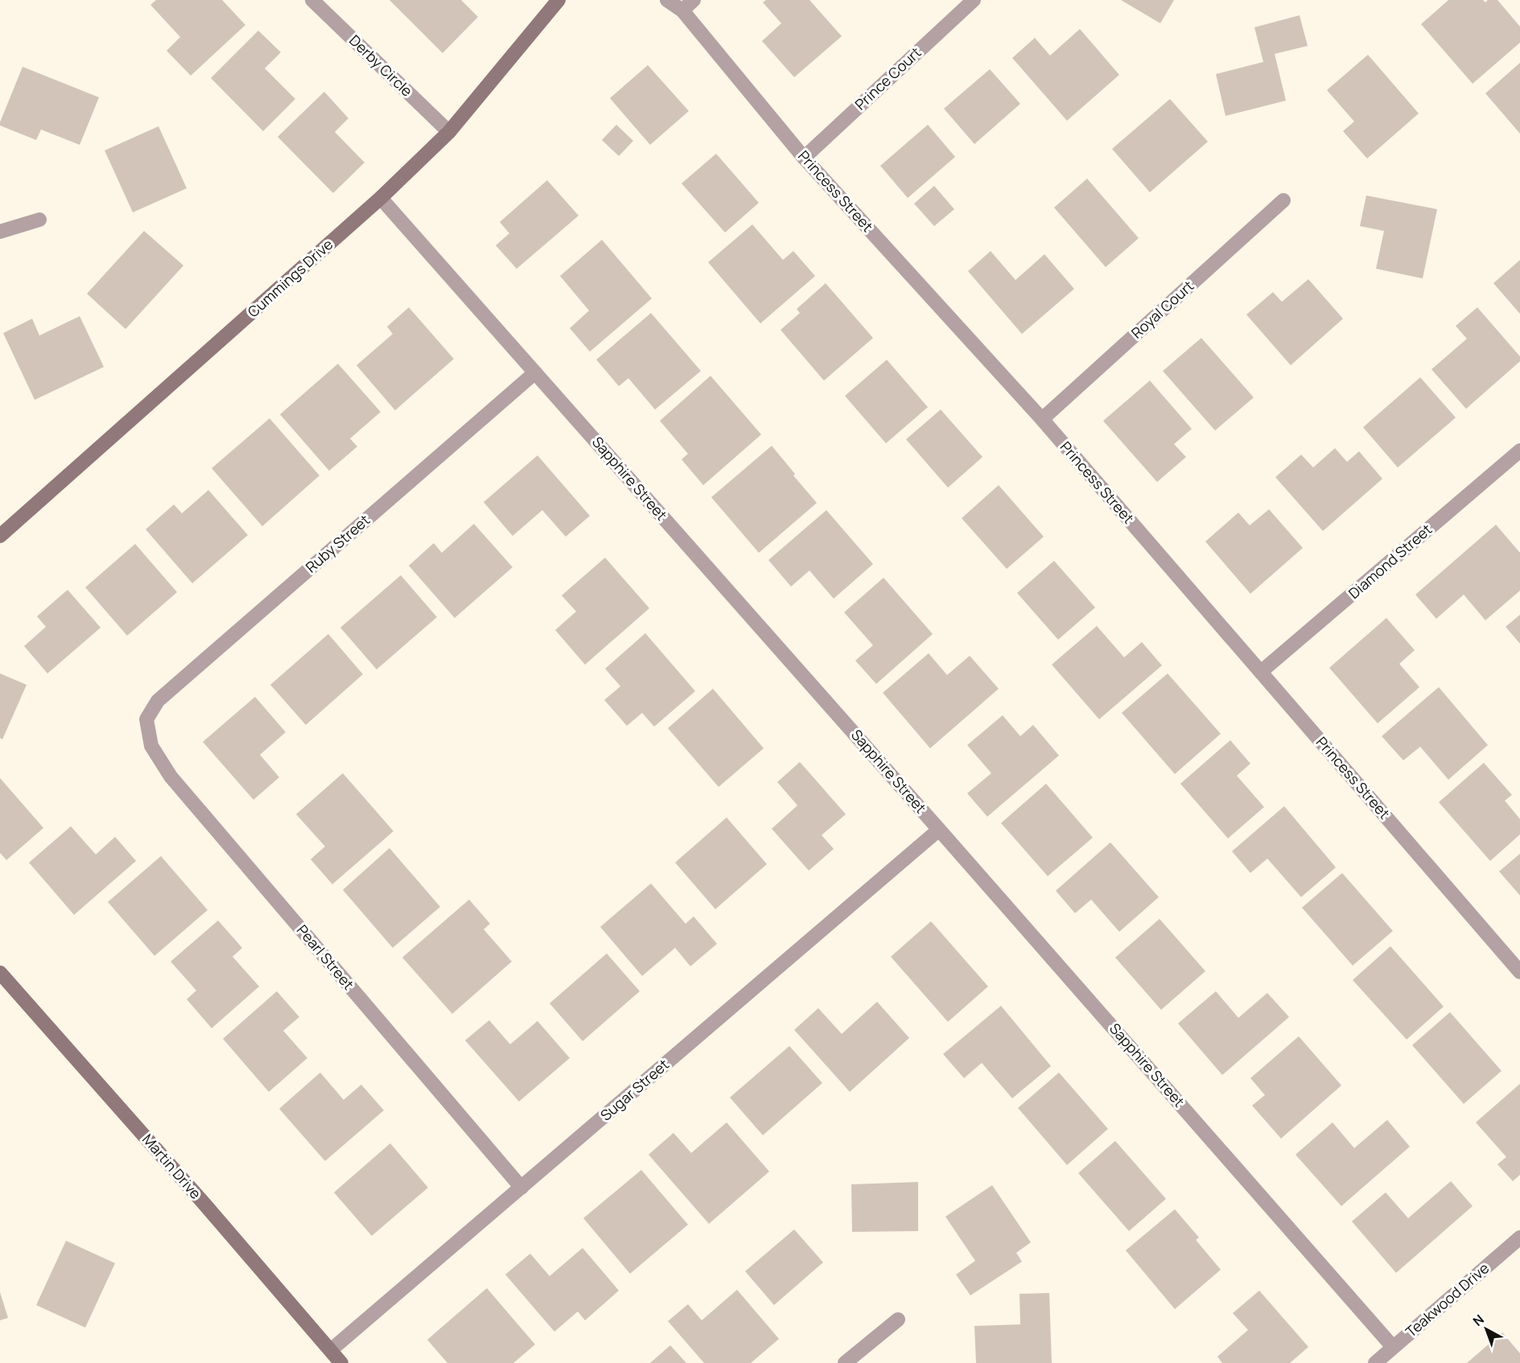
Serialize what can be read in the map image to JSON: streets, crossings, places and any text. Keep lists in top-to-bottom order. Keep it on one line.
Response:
{"streets":{"street":["Derby Circle","Prince Court","Princess Street","Cummings Drive","Royal Court","Sapphire Street","Ruby Street","Diamond Street","Pearl Street","Sugar Street","Martin Drive","Teakwood Drive"]},"crossings":[["Derby Circle","Cummings Drive"],["Prince Court","Princess Street"],["Princess Street","Royal Court"],["Princess Street","Diamond Street"],["Cummings Drive","Sapphire Street"],["Sapphire Street","Ruby Street"],["Sapphire Street","Sugar Street"],["Sapphire Street","Teakwood Drive"],["Ruby Street","Pearl Street"],["Pearl Street","Sugar Street"],["Sugar Street","Martin Drive"]],"north":"top left"}
